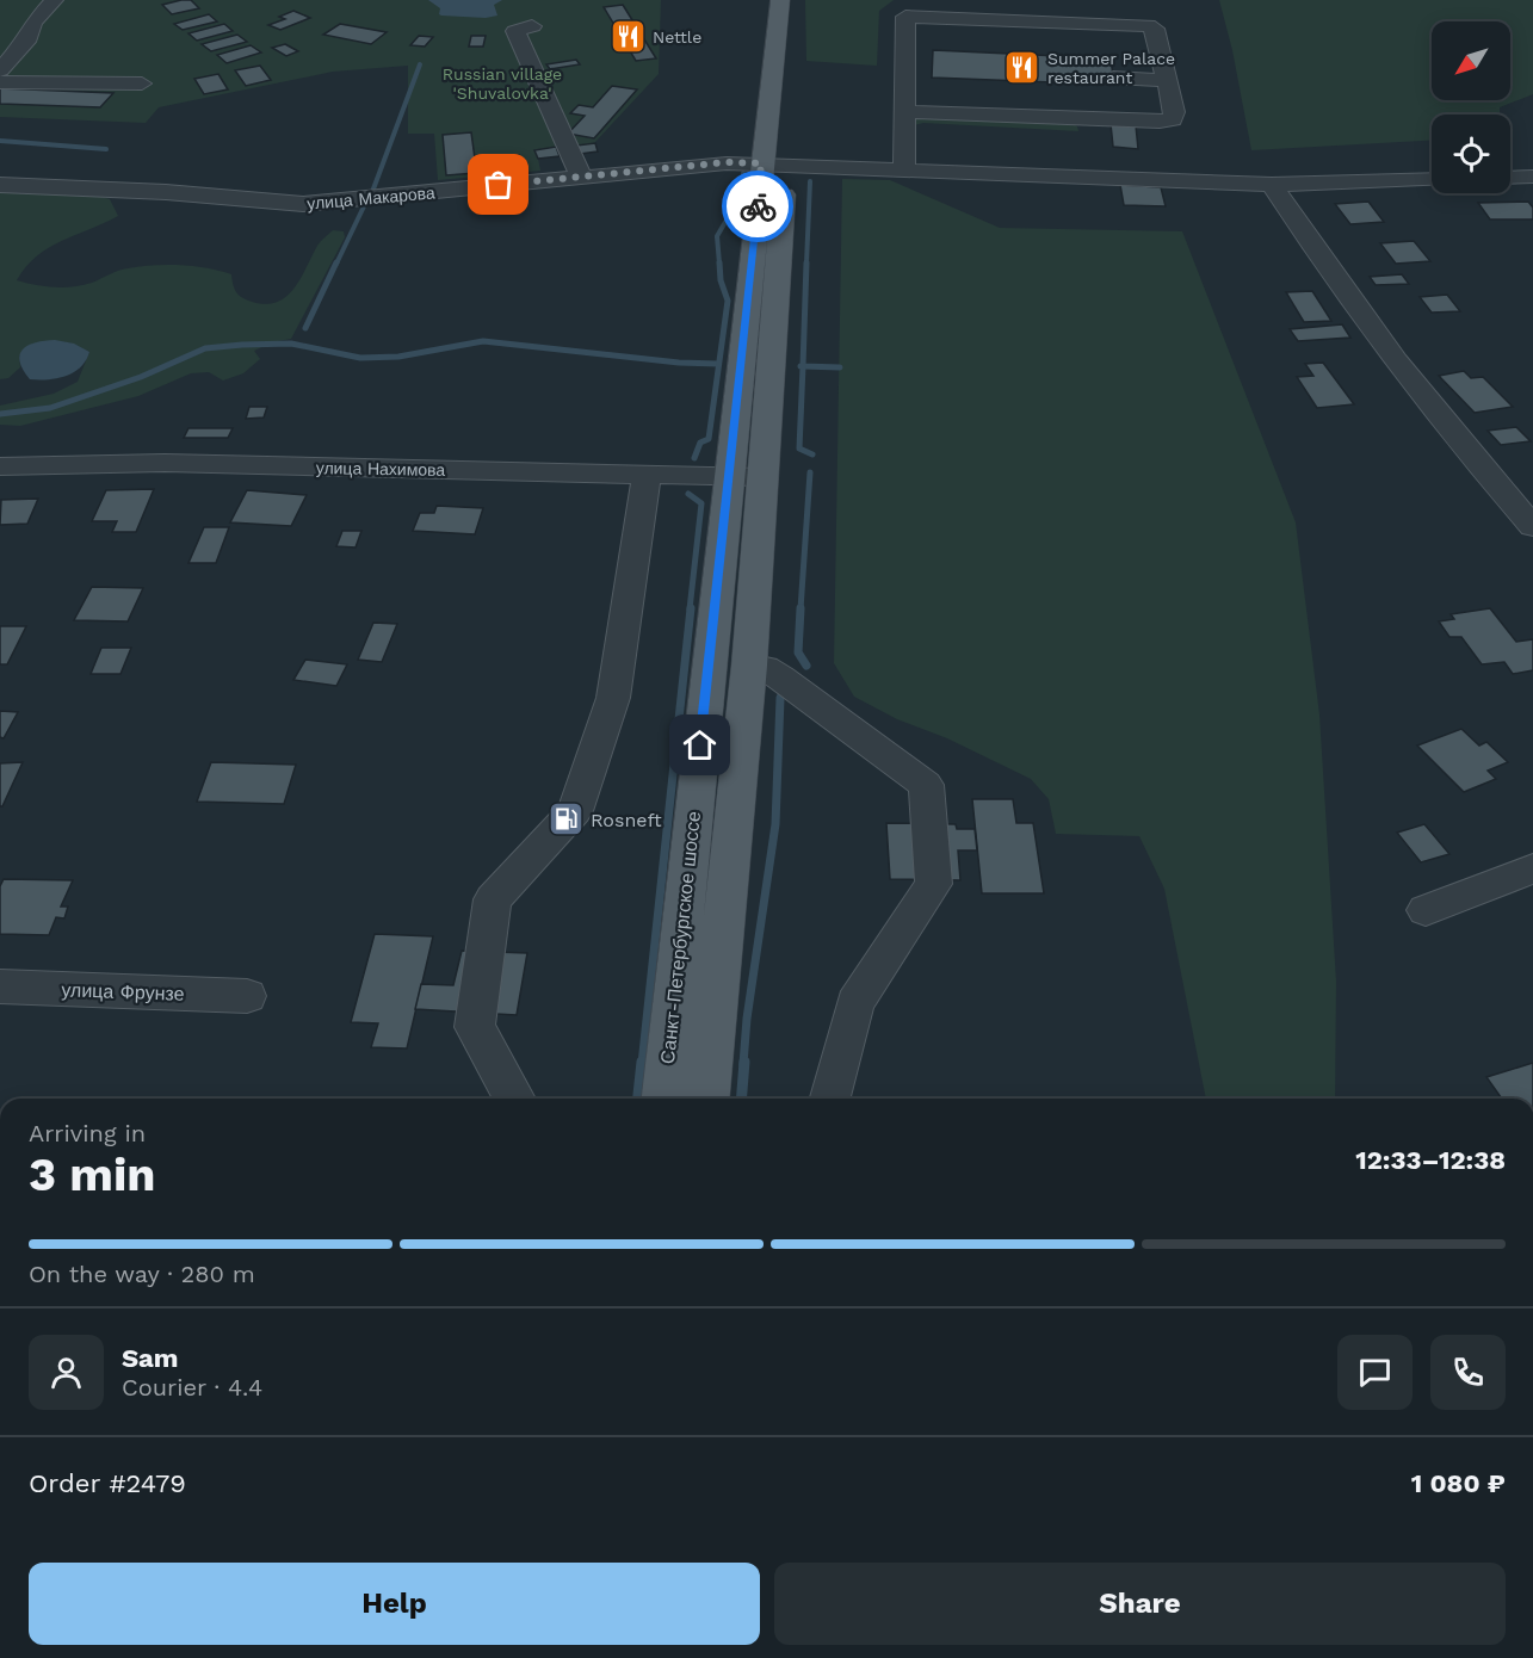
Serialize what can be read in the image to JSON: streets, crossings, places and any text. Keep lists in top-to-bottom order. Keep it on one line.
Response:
{"streets":{"main road":["Санкт-Петербургское шоссе"],"street":["улица Макарова","улица Нахимова","улица Фрунзе"]},"crossings":[["улица Макарова","Санкт-Петербургское шоссе"],["улица Нахимова","Санкт-Петербургское шоссе"]],"parks":["Russian village 'Shuvalovka'"],"places":{"restaurant":["Nettle","Summer Palace restaurant"],"fuel station":["Rosneft"]},"north":"bottom left","page":{"heading":["3 min","Arriving in","12:33–12:38"],"panel":["Sam","Courier · 4.4","Order #2479","1 080 ₽"],"bar":"On the way · 280 m","buttons":["Help","Share"]}}
